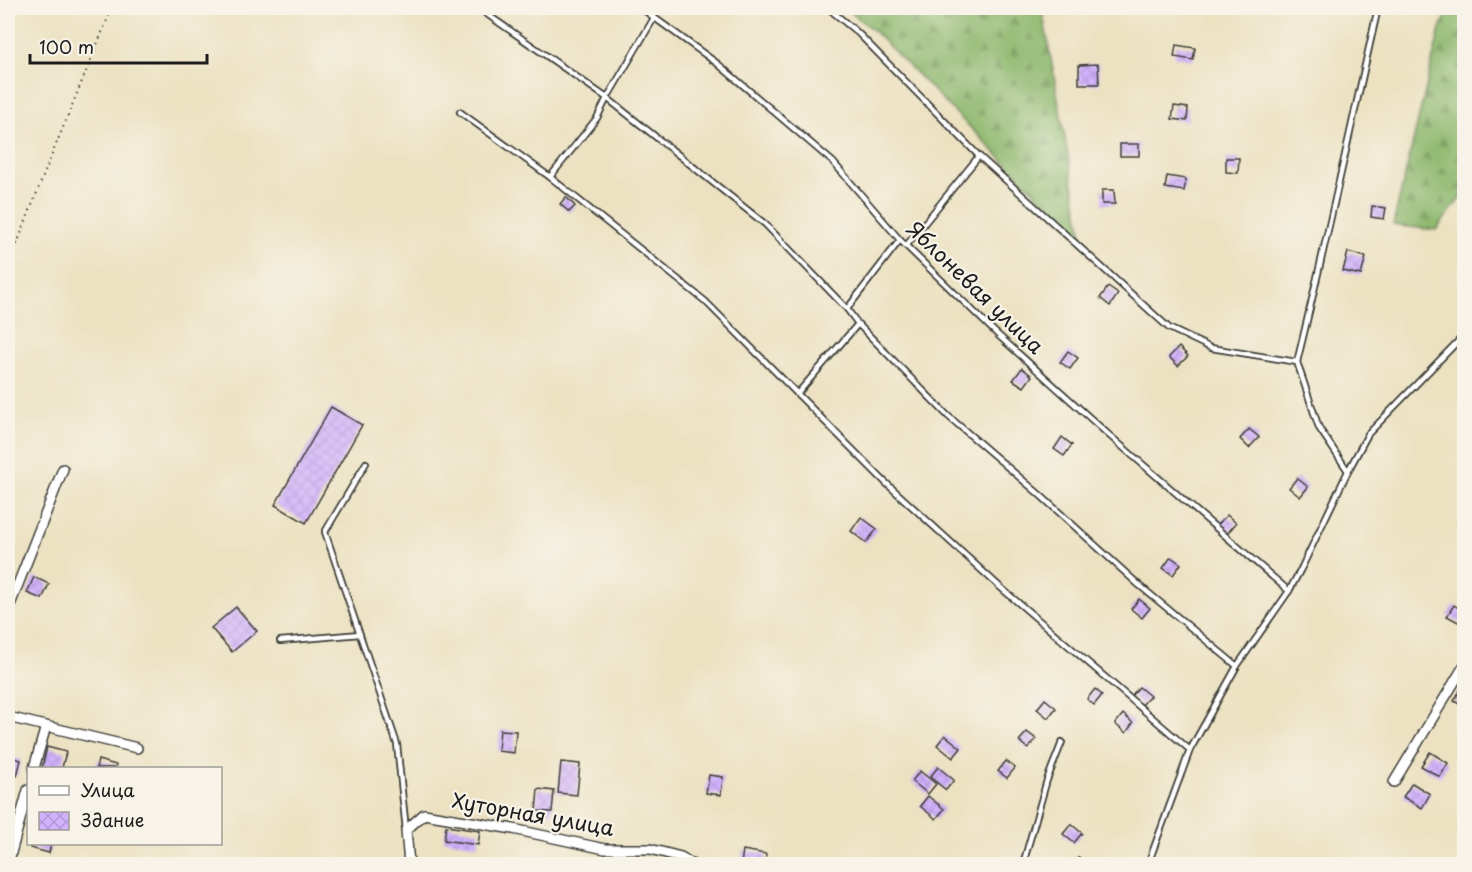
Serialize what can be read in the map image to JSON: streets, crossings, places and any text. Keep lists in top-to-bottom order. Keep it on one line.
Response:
{"streets":{"street":["Хуторная улица"],"lane":["Яблоневая улица"]},"legend":["Улица","Здание"],"scale_bar":"100 m"}
